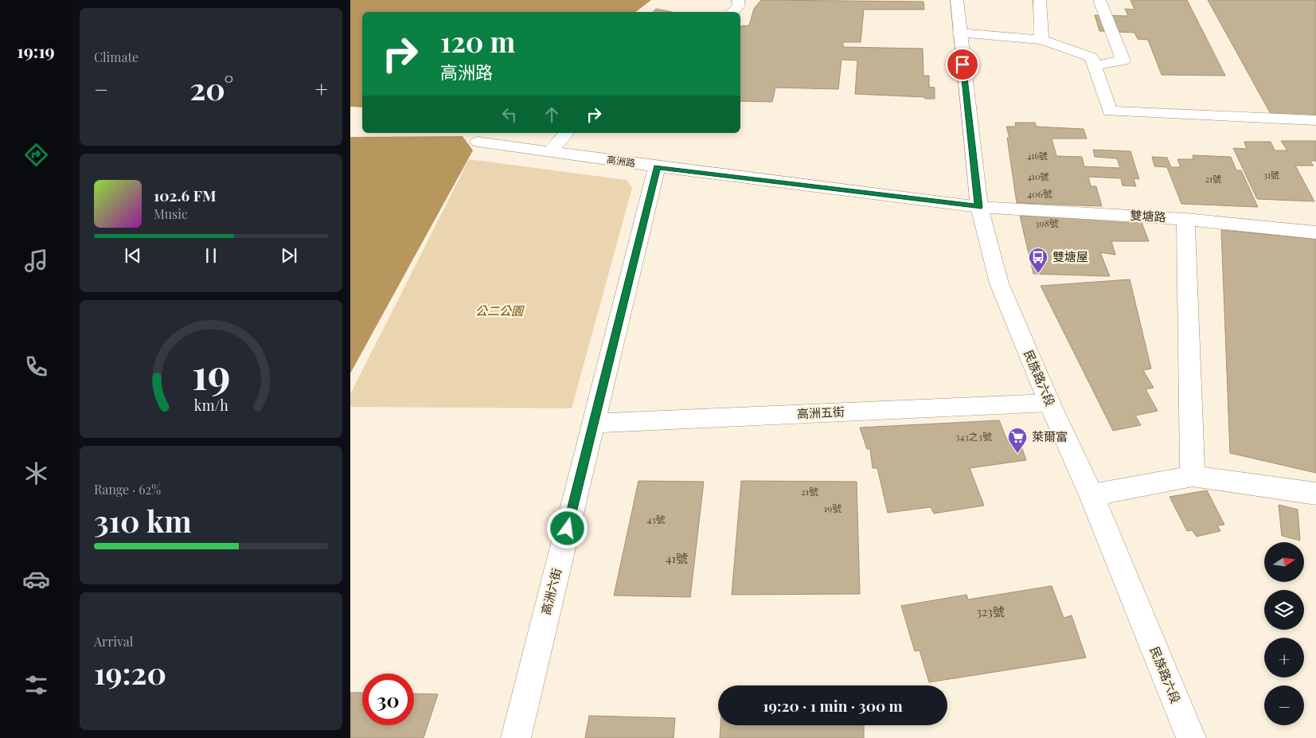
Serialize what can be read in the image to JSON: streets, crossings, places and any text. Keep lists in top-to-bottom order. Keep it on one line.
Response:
{"streets":{"street":["高洲路","雙塘路","民族路六段","高洲五街","高洲六街"]},"crossings":[["高洲路","雙塘路"],["高洲路","民族路六段"],["高洲路","高洲六街"],["雙塘路","民族路六段"],["民族路六段","高洲五街"],["高洲五街","高洲六街"]],"parks":["公二公園"],"places":{"bus stop":["雙塘屋"],"supermarket":["萊爾富"]},"house_numbers":["416號","31號","410號","21號","406號","398號","343之3號","21號","19號","43號","41號","323號"],"north":"right","page":{"tabs":"19:19","tile":["Climate",["Range · 62%","310 km"],["Arrival","19:20"]],"turn":["120 m","高洲路"],"heat":["−","20°","+"],"song":["102.6 FM","Music"],"map_buttons":["+","−"],"limit":"30","trip":"19:20 · 1 min · 300 m","gauge":["19","km/h"]}}
